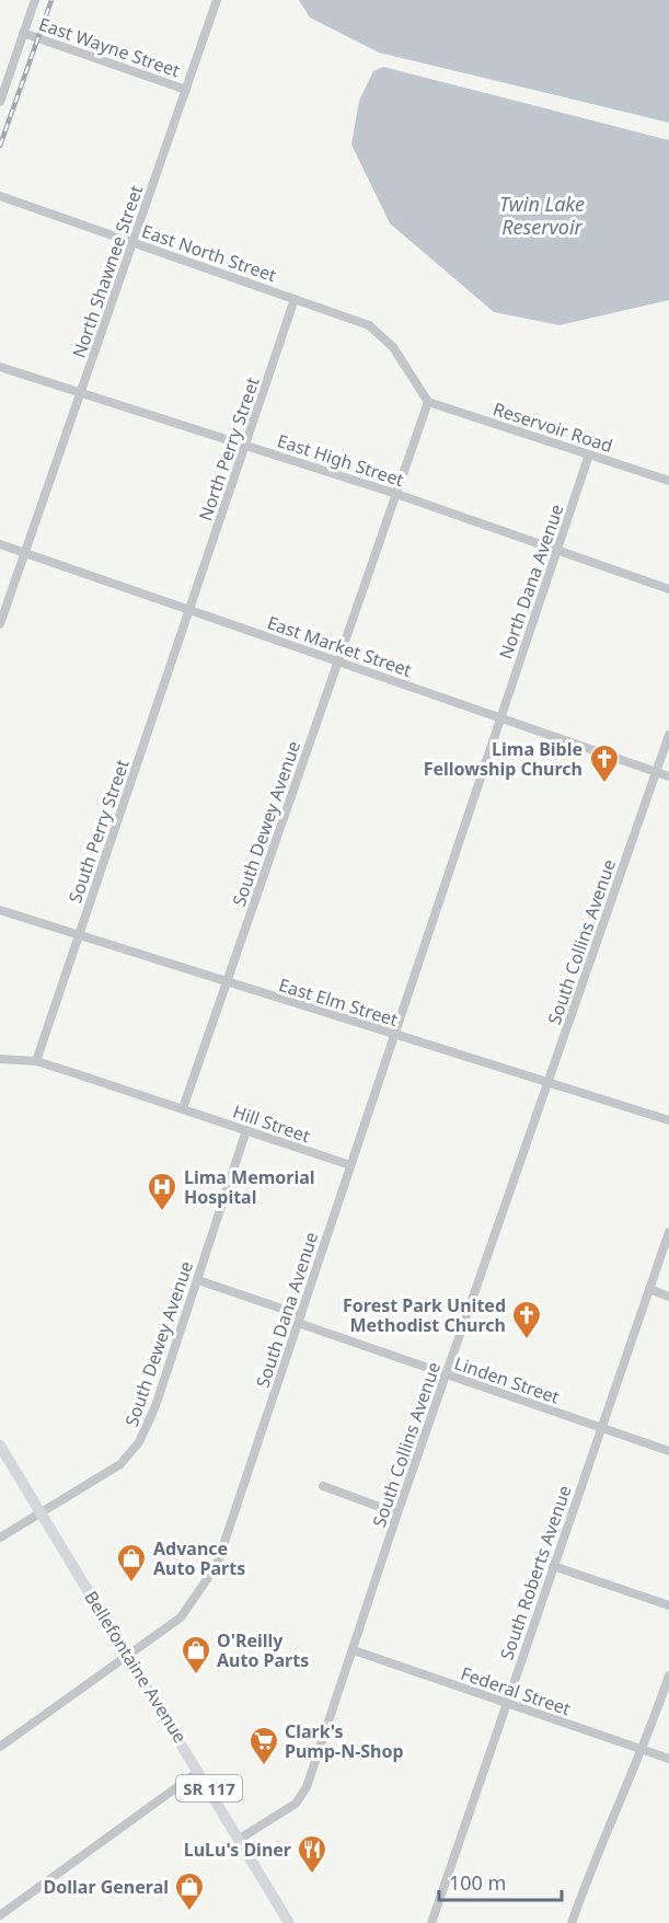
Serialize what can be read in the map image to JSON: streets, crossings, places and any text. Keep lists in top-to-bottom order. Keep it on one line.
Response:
{"streets":{"main road":["Bellefontaine Avenue","SR 117"],"street":["East Wayne Street","East North Street","North Shawnee Street","Reservoir Road","North Perry Street","East High Street","North Dana Avenue","East Market Street","South Dewey Avenue","South Perry Street","South Collins Avenue","East Elm Street","Hill Street","South Dana Avenue","Linden Street","South Roberts Avenue","Federal Street"]},"crossings":[["East Wayne Street","North Shawnee Street"],["East North Street","North Shawnee Street"],["East North Street","Reservoir Road"],["East North Street","North Perry Street"],["East North Street","South Dewey Avenue"],["North Shawnee Street","East High Street"],["North Shawnee Street","East Market Street"],["Reservoir Road","North Dana Avenue"],["Reservoir Road","South Dewey Avenue"],["North Perry Street","East High Street"],["North Perry Street","East Market Street"],["North Perry Street","South Perry Street"],["East High Street","North Dana Avenue"],["East High Street","South Dewey Avenue"],["North Dana Avenue","East Market Street"],["North Dana Avenue","South Dana Avenue"],["East Market Street","South Dewey Avenue"],["East Market Street","South Perry Street"],["East Market Street","South Collins Avenue"],["East Market Street","South Dana Avenue"],["South Dewey Avenue","East Elm Street"],["South Dewey Avenue","Hill Street"],["South Dewey Avenue","Linden Street"],["South Dewey Avenue","Bellefontaine Avenue"],["South Perry Street","East Elm Street"],["South Perry Street","Hill Street"],["South Collins Avenue","East Elm Street"],["South Collins Avenue","Linden Street"],["South Collins Avenue","Bellefontaine Avenue"],["South Collins Avenue","Federal Street"],["East Elm Street","South Dana Avenue"],["Hill Street","South Dana Avenue"],["South Dana Avenue","Linden Street"],["South Dana Avenue","Bellefontaine Avenue"],["Linden Street","South Roberts Avenue"],["South Roberts Avenue","Federal Street"]],"water":["Twin Lake Reservoir"],"places":{"church":["Lima Bible Fellowship Church","Forest Park United Methodist Church"],"hospital":["Lima Memorial Hospital"],"shop":["Advance Auto Parts","O'Reilly Auto Parts","Dollar General"],"supermarket":["Clark's Pump-N-Shop"],"restaurant":["LuLu's Diner"]},"scale_bar":"100 m"}
